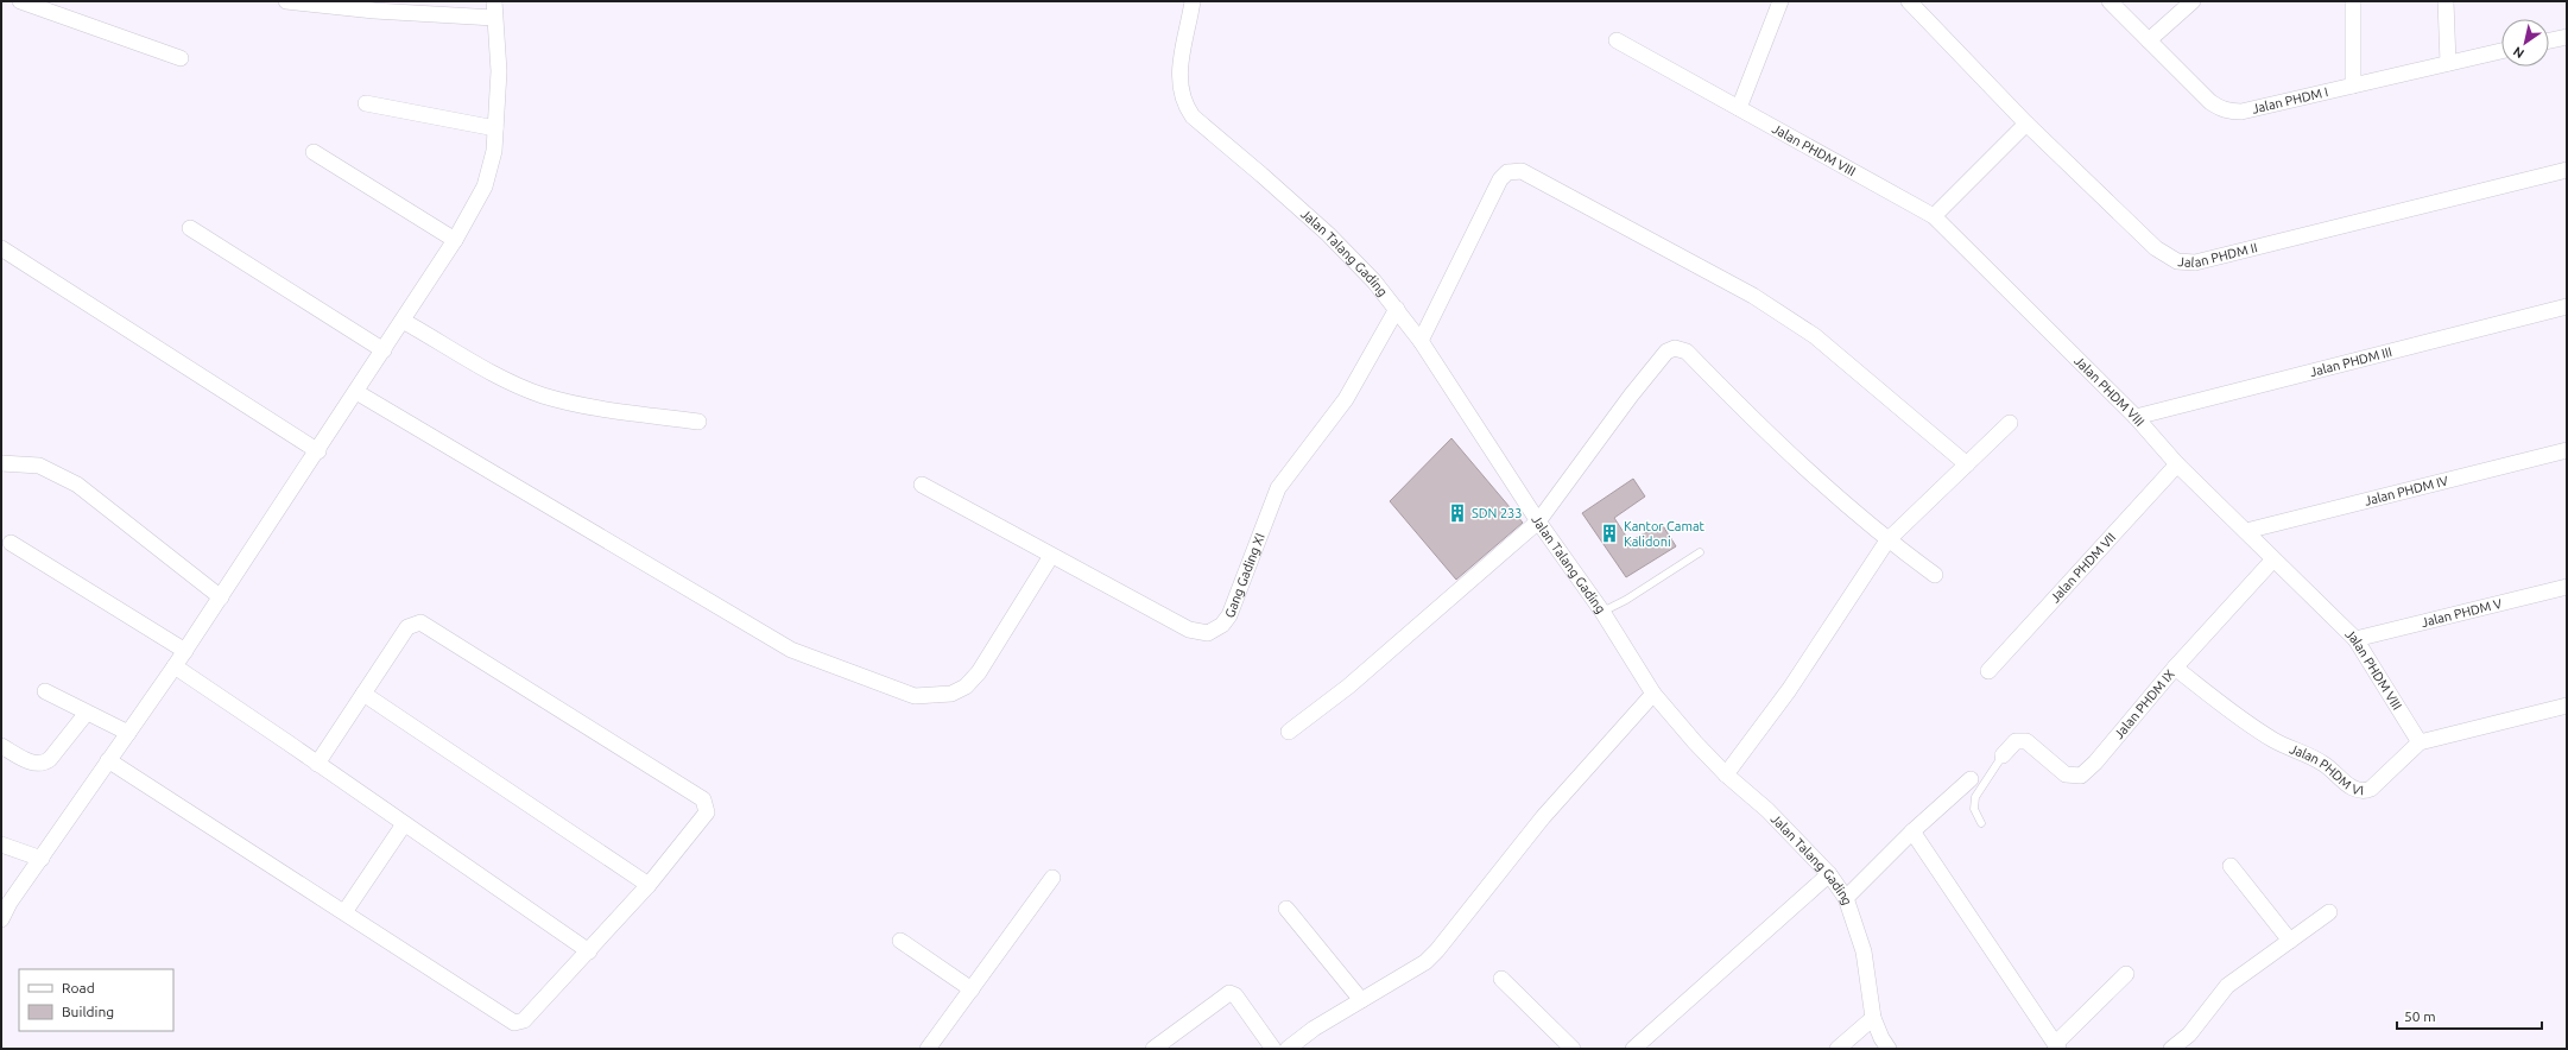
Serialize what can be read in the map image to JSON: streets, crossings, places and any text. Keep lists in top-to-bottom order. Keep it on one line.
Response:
{"streets":{"street":["Jalan PHDM I","Jalan PHDM VIII","Jalan PHDM II","Jalan Talang Gading","Jalan PHDM III","Jalan PHDM IV","Jalan PHDM VII","Gang Gading XI","Jalan PHDM V","Jalan PHDM IX","Jalan PHDM VI"]},"crossings":[["Jalan PHDM VIII","Jalan PHDM III"],["Jalan PHDM VIII","Jalan PHDM IV"],["Jalan PHDM VIII","Jalan PHDM VII"],["Jalan PHDM VIII","Jalan PHDM V"],["Jalan PHDM VIII","Jalan PHDM IX"],["Jalan PHDM VIII","Jalan PHDM VI"],["Jalan Talang Gading","Gang Gading XI"],["Jalan PHDM IX","Jalan PHDM VI"]],"places":{"building":["SDN 233","Kantor Camat Kalidoni"]},"legend":["Road","Building"],"scale_bar":"50 m","north":"bottom left"}
